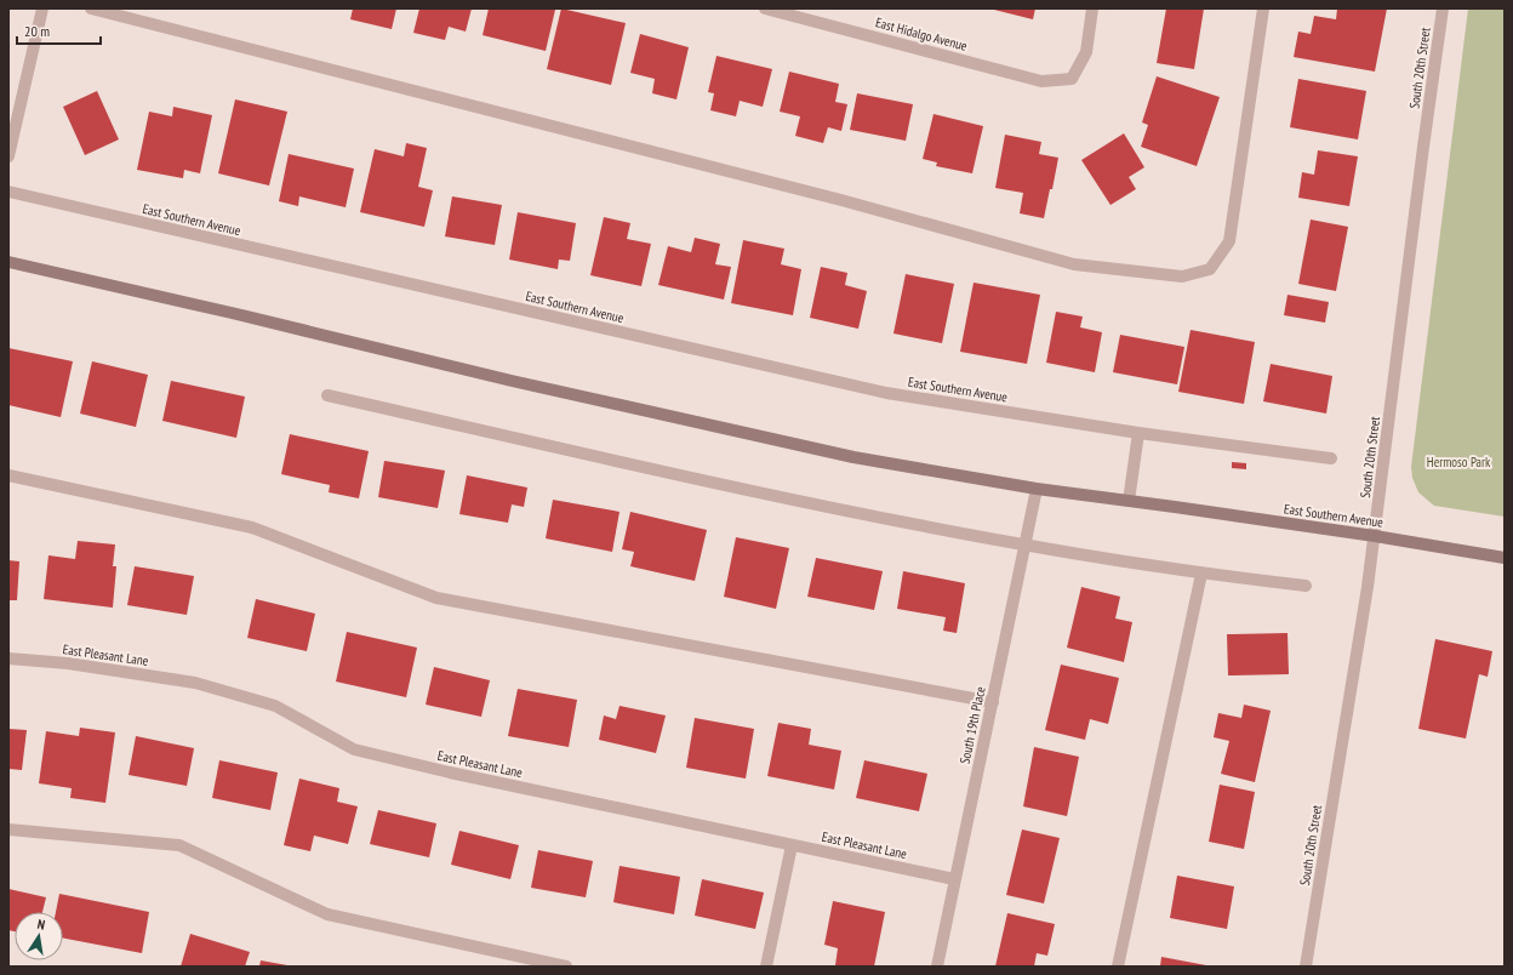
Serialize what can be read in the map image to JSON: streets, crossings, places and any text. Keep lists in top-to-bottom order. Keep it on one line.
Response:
{"streets":{"main road":["East Southern Avenue"],"street":["East Hidalgo Avenue","South 20th Street","East Pleasant Lane","South 19th Place"]},"crossings":[["South 20th Street","East Southern Avenue"],["East Southern Avenue","South 19th Place"],["East Pleasant Lane","South 19th Place"]],"parks":["Hermoso Park"],"scale_bar":"20 m","north":"top"}
